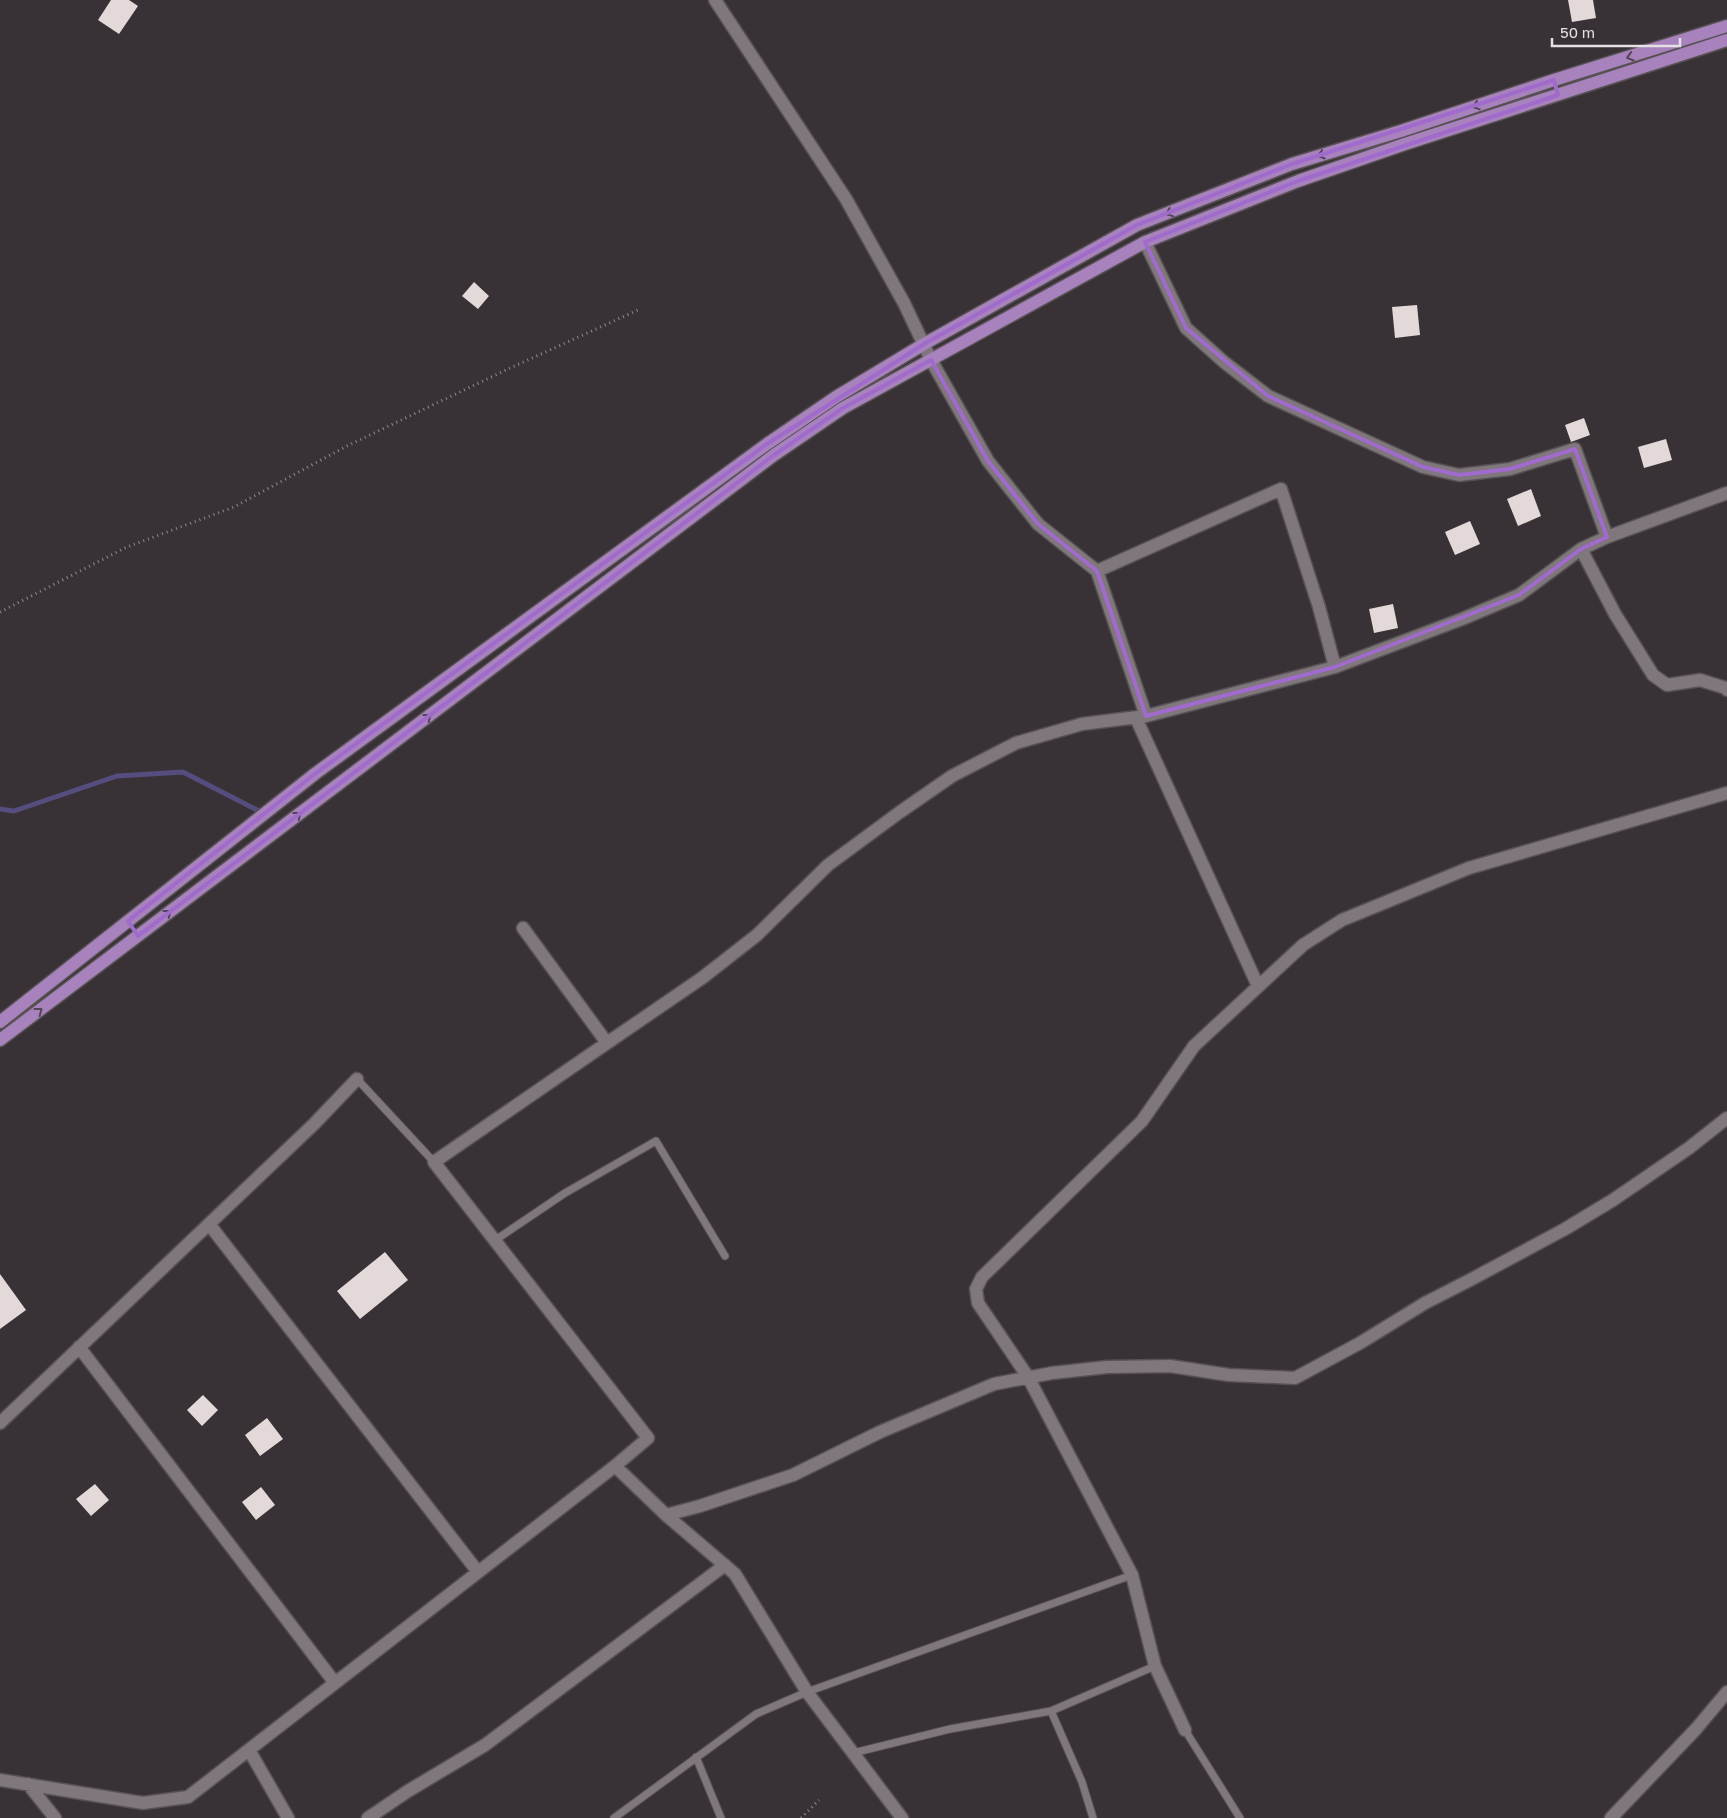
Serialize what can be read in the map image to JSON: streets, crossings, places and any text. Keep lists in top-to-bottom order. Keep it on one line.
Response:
{"scale_bar":"50 m"}
